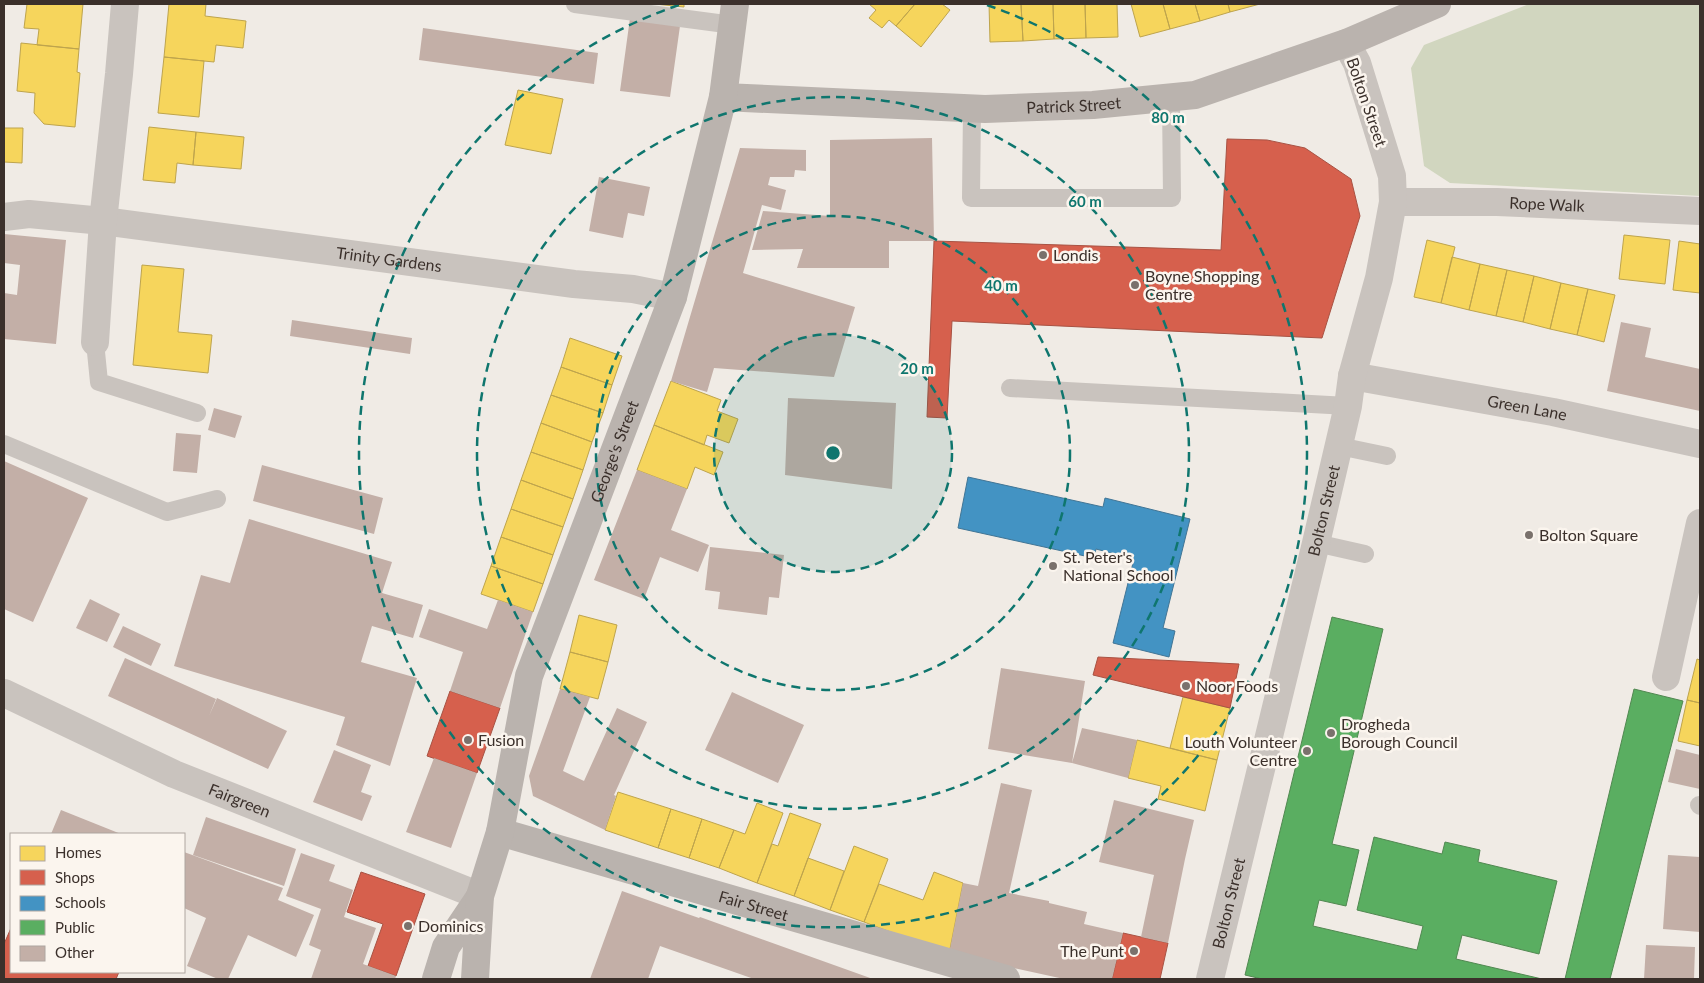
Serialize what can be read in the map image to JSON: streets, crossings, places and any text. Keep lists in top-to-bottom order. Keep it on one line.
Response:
{"streets":{"street":["Bolton Street","Patrick Street","Rope Walk","Trinity Gardens","Green Lane","George's Street","Fairgreen","Fair Street"]},"crossings":[["Bolton Street","Patrick Street"],["Bolton Street","Rope Walk"],["Bolton Street","Green Lane"],["Patrick Street","George's Street"],["Trinity Gardens","George's Street"],["George's Street","Fairgreen"],["George's Street","Fair Street"]],"places":["Londis","Boyne Shopping Centre","Bolton Square","St. Peter's National School","Noor Foods","Drogheda Borough Council","Fusion","Louth Volunteer Centre","Dominics","The Punt"],"legend":["Homes","Shops","Schools","Public","Other"],"rings":["80 m","60 m","40 m","20 m"]}
